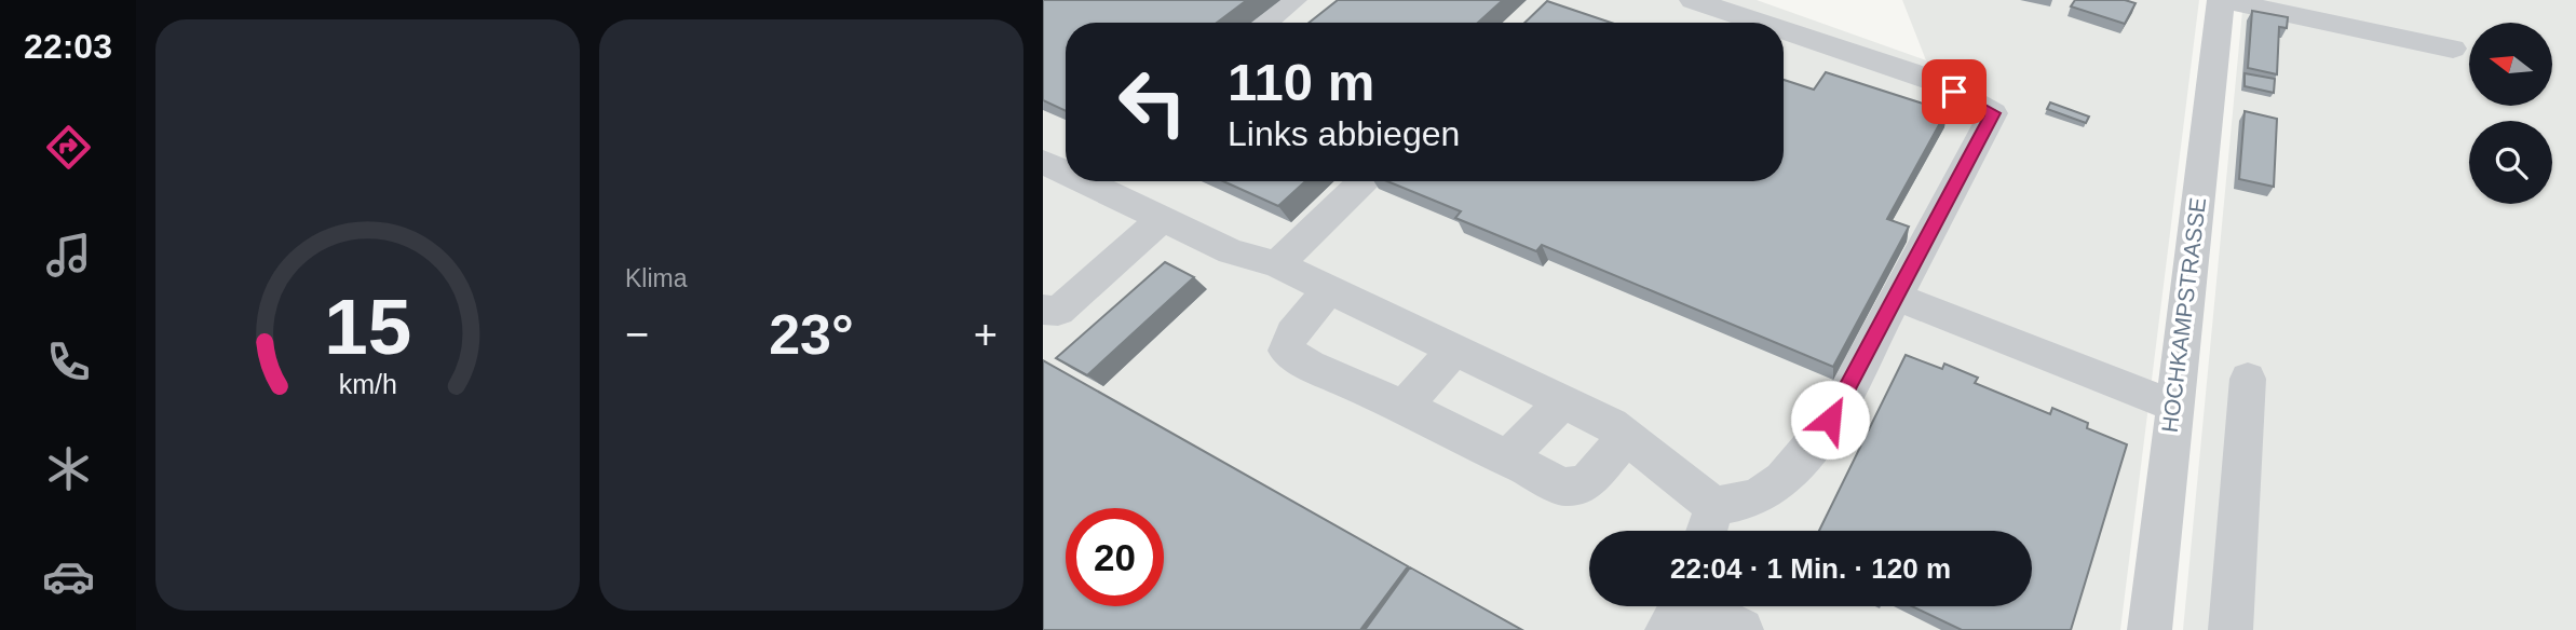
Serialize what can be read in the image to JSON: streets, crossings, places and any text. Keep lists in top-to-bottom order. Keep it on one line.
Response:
{"streets":{"street":["HOCHKAMPSTRASSE"]},"north":"left","page":{"tabs":"22:03","tile":"Klima","turn":["110 m","Links abbiegen"],"heat":["−","23°","+"],"limit":"20","trip":"22:04 · 1 Min. · 120 m","gauge":["15","km/h"]}}
